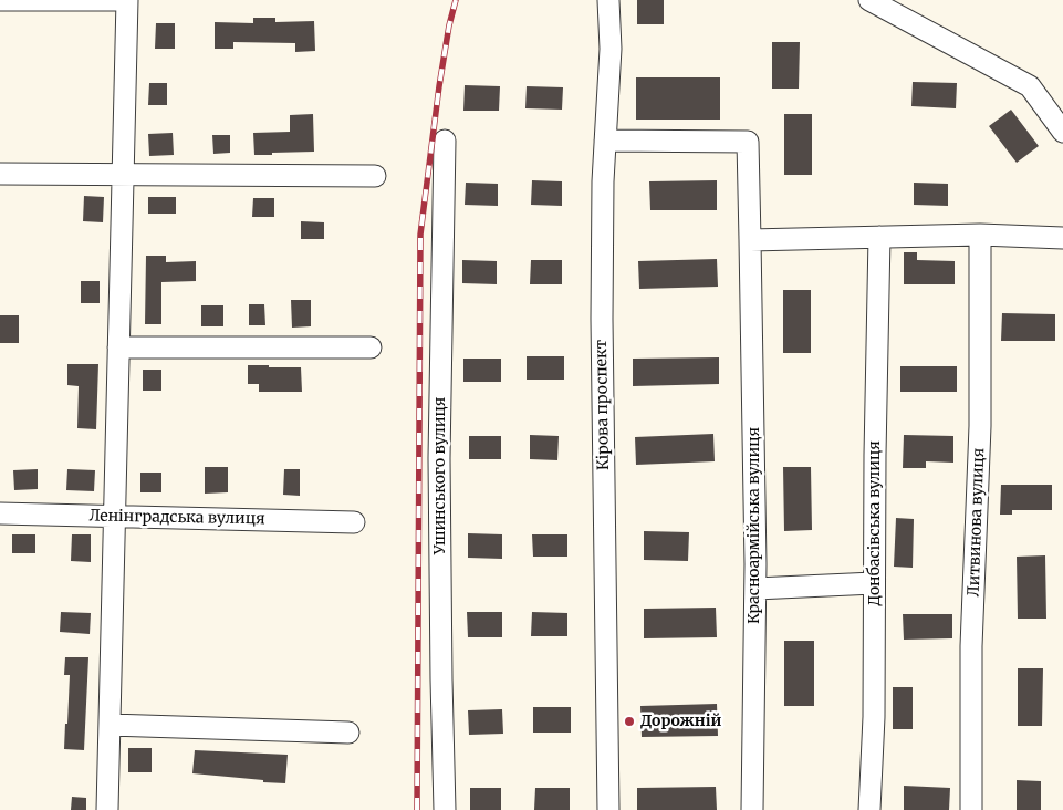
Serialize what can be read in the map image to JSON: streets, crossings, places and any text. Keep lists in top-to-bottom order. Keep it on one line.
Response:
{"streets":{"street":["Кірова проспект","Ушинського вулиця","Ленінградська вулиця","Литвинова вулиця","Донбасівська вулиця","Красноармійська вулиця"]},"crossings":[["Кірова проспект","Красноармійська вулиця"]],"places":["Дорожній"]}
